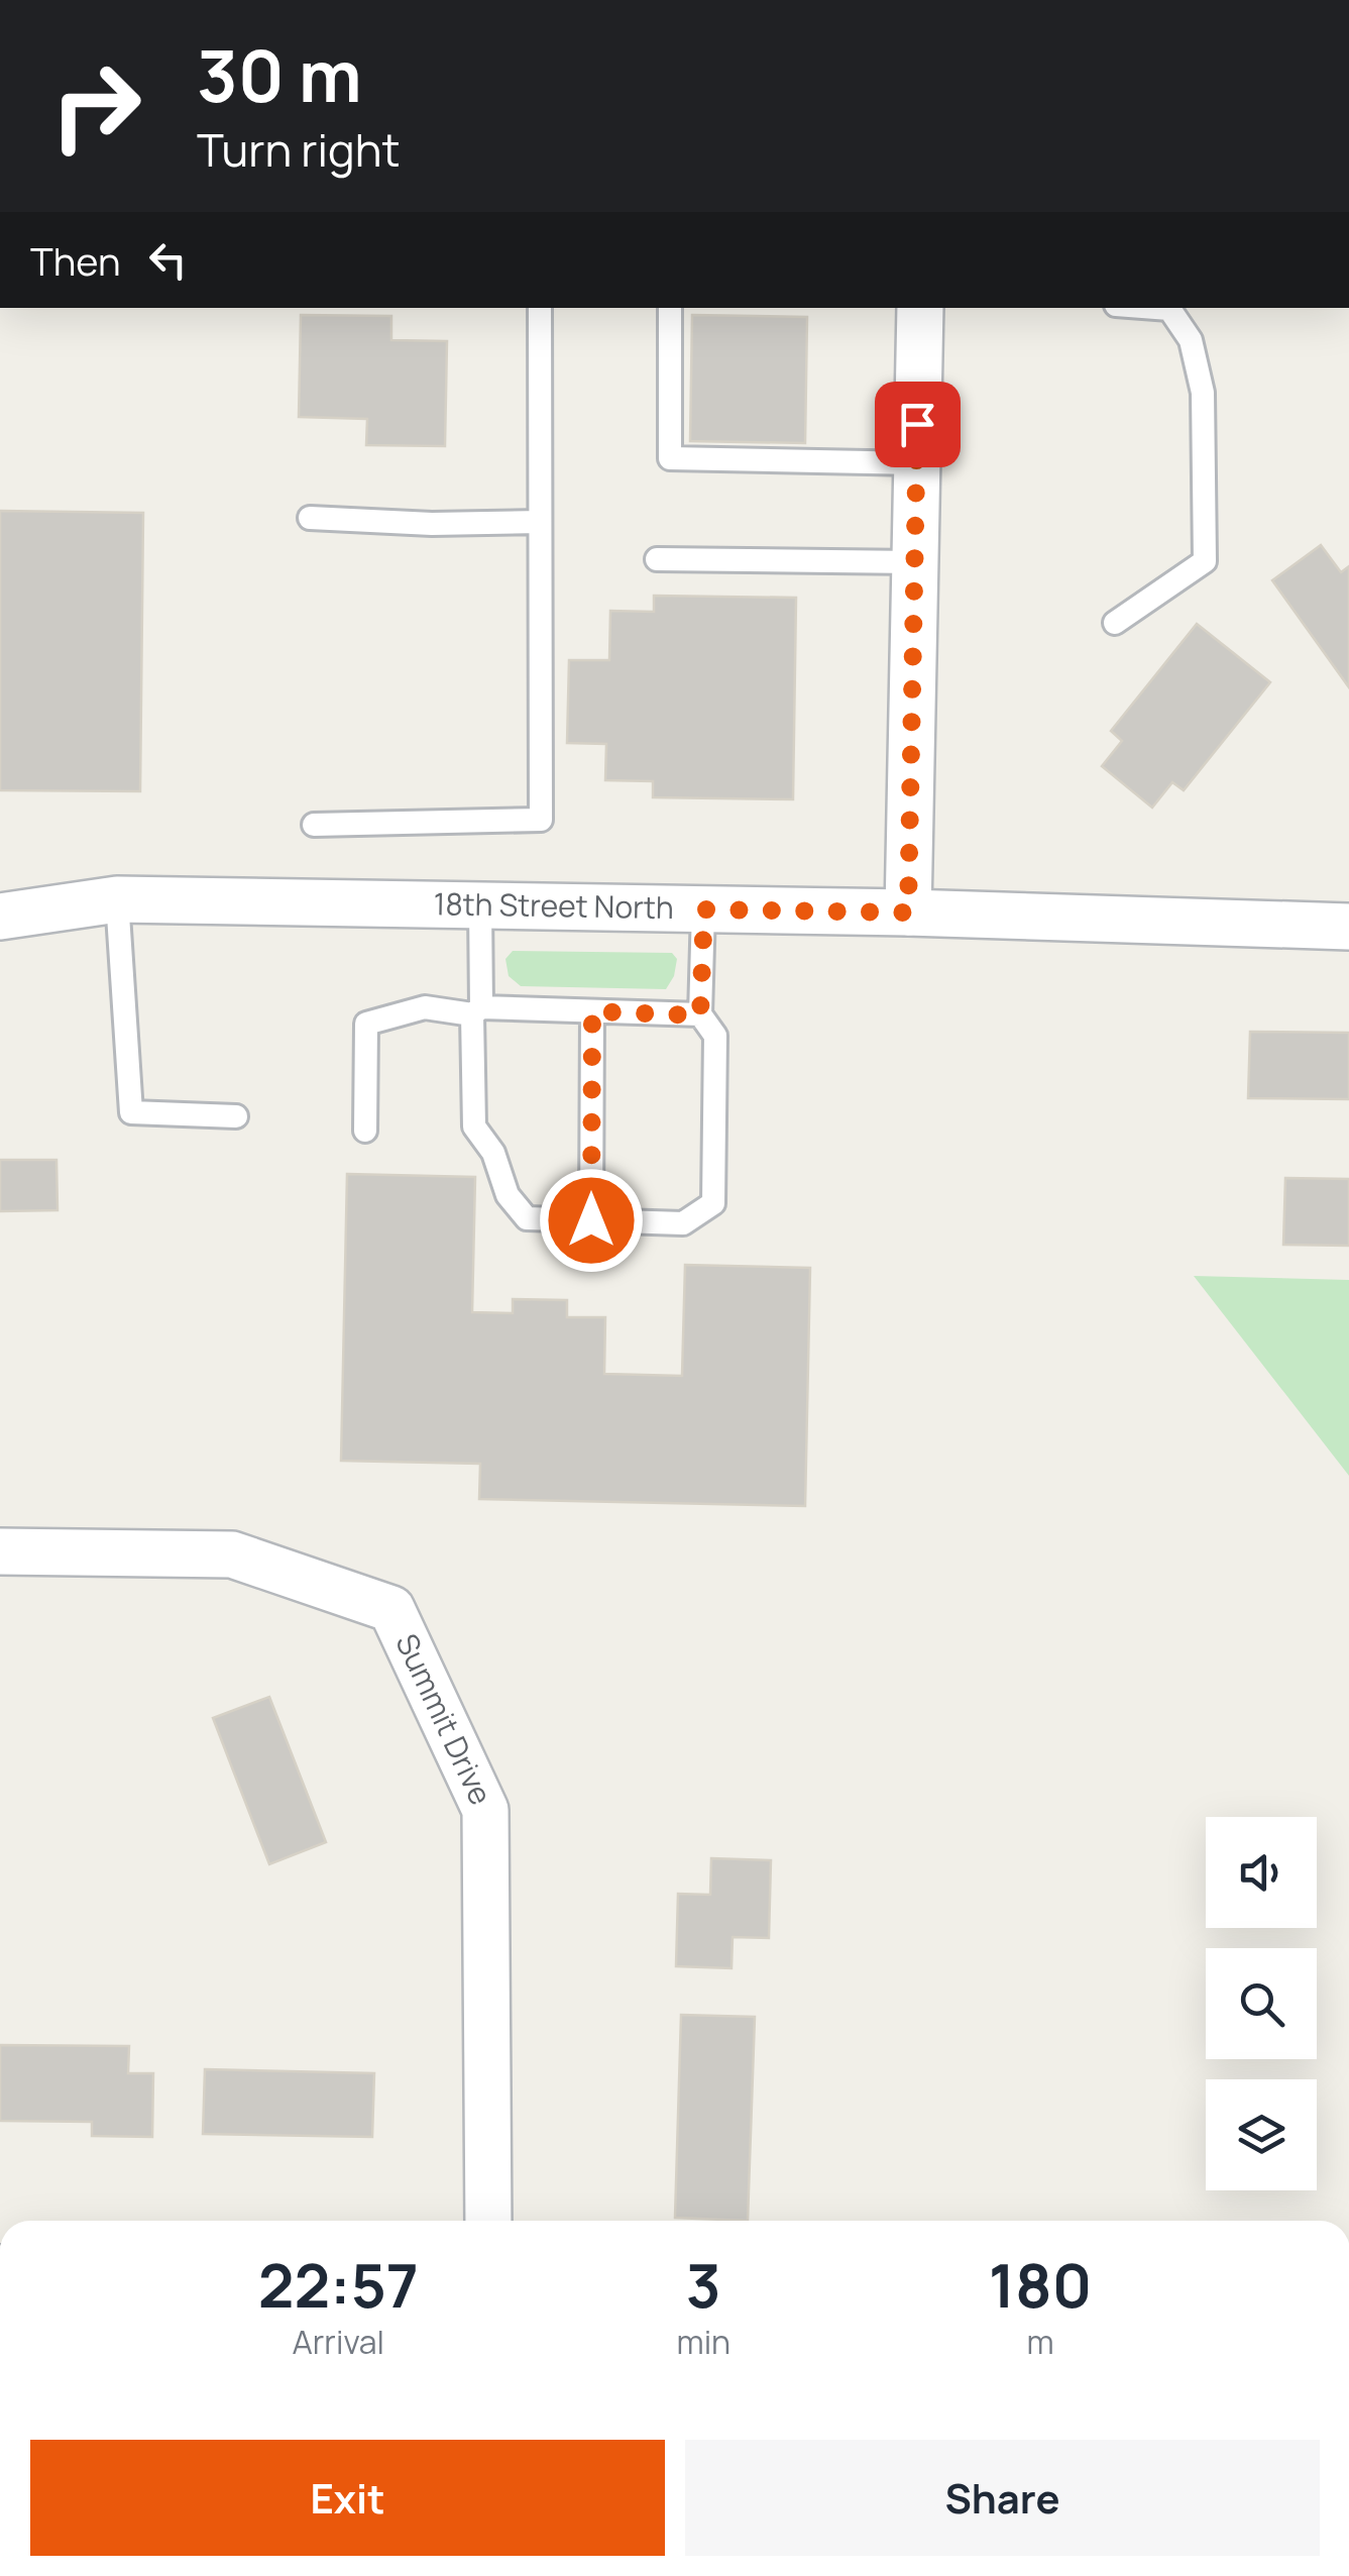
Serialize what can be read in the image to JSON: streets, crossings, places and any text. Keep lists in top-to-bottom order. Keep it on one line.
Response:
{"streets":{"street":["18th Street North","Summit Drive"]},"page":{"turn":["30 m","Turn right"],"then":"Then","eta":["22:57","Arrival","3","min","180","m"],"buttons":["Exit","Share"]}}
